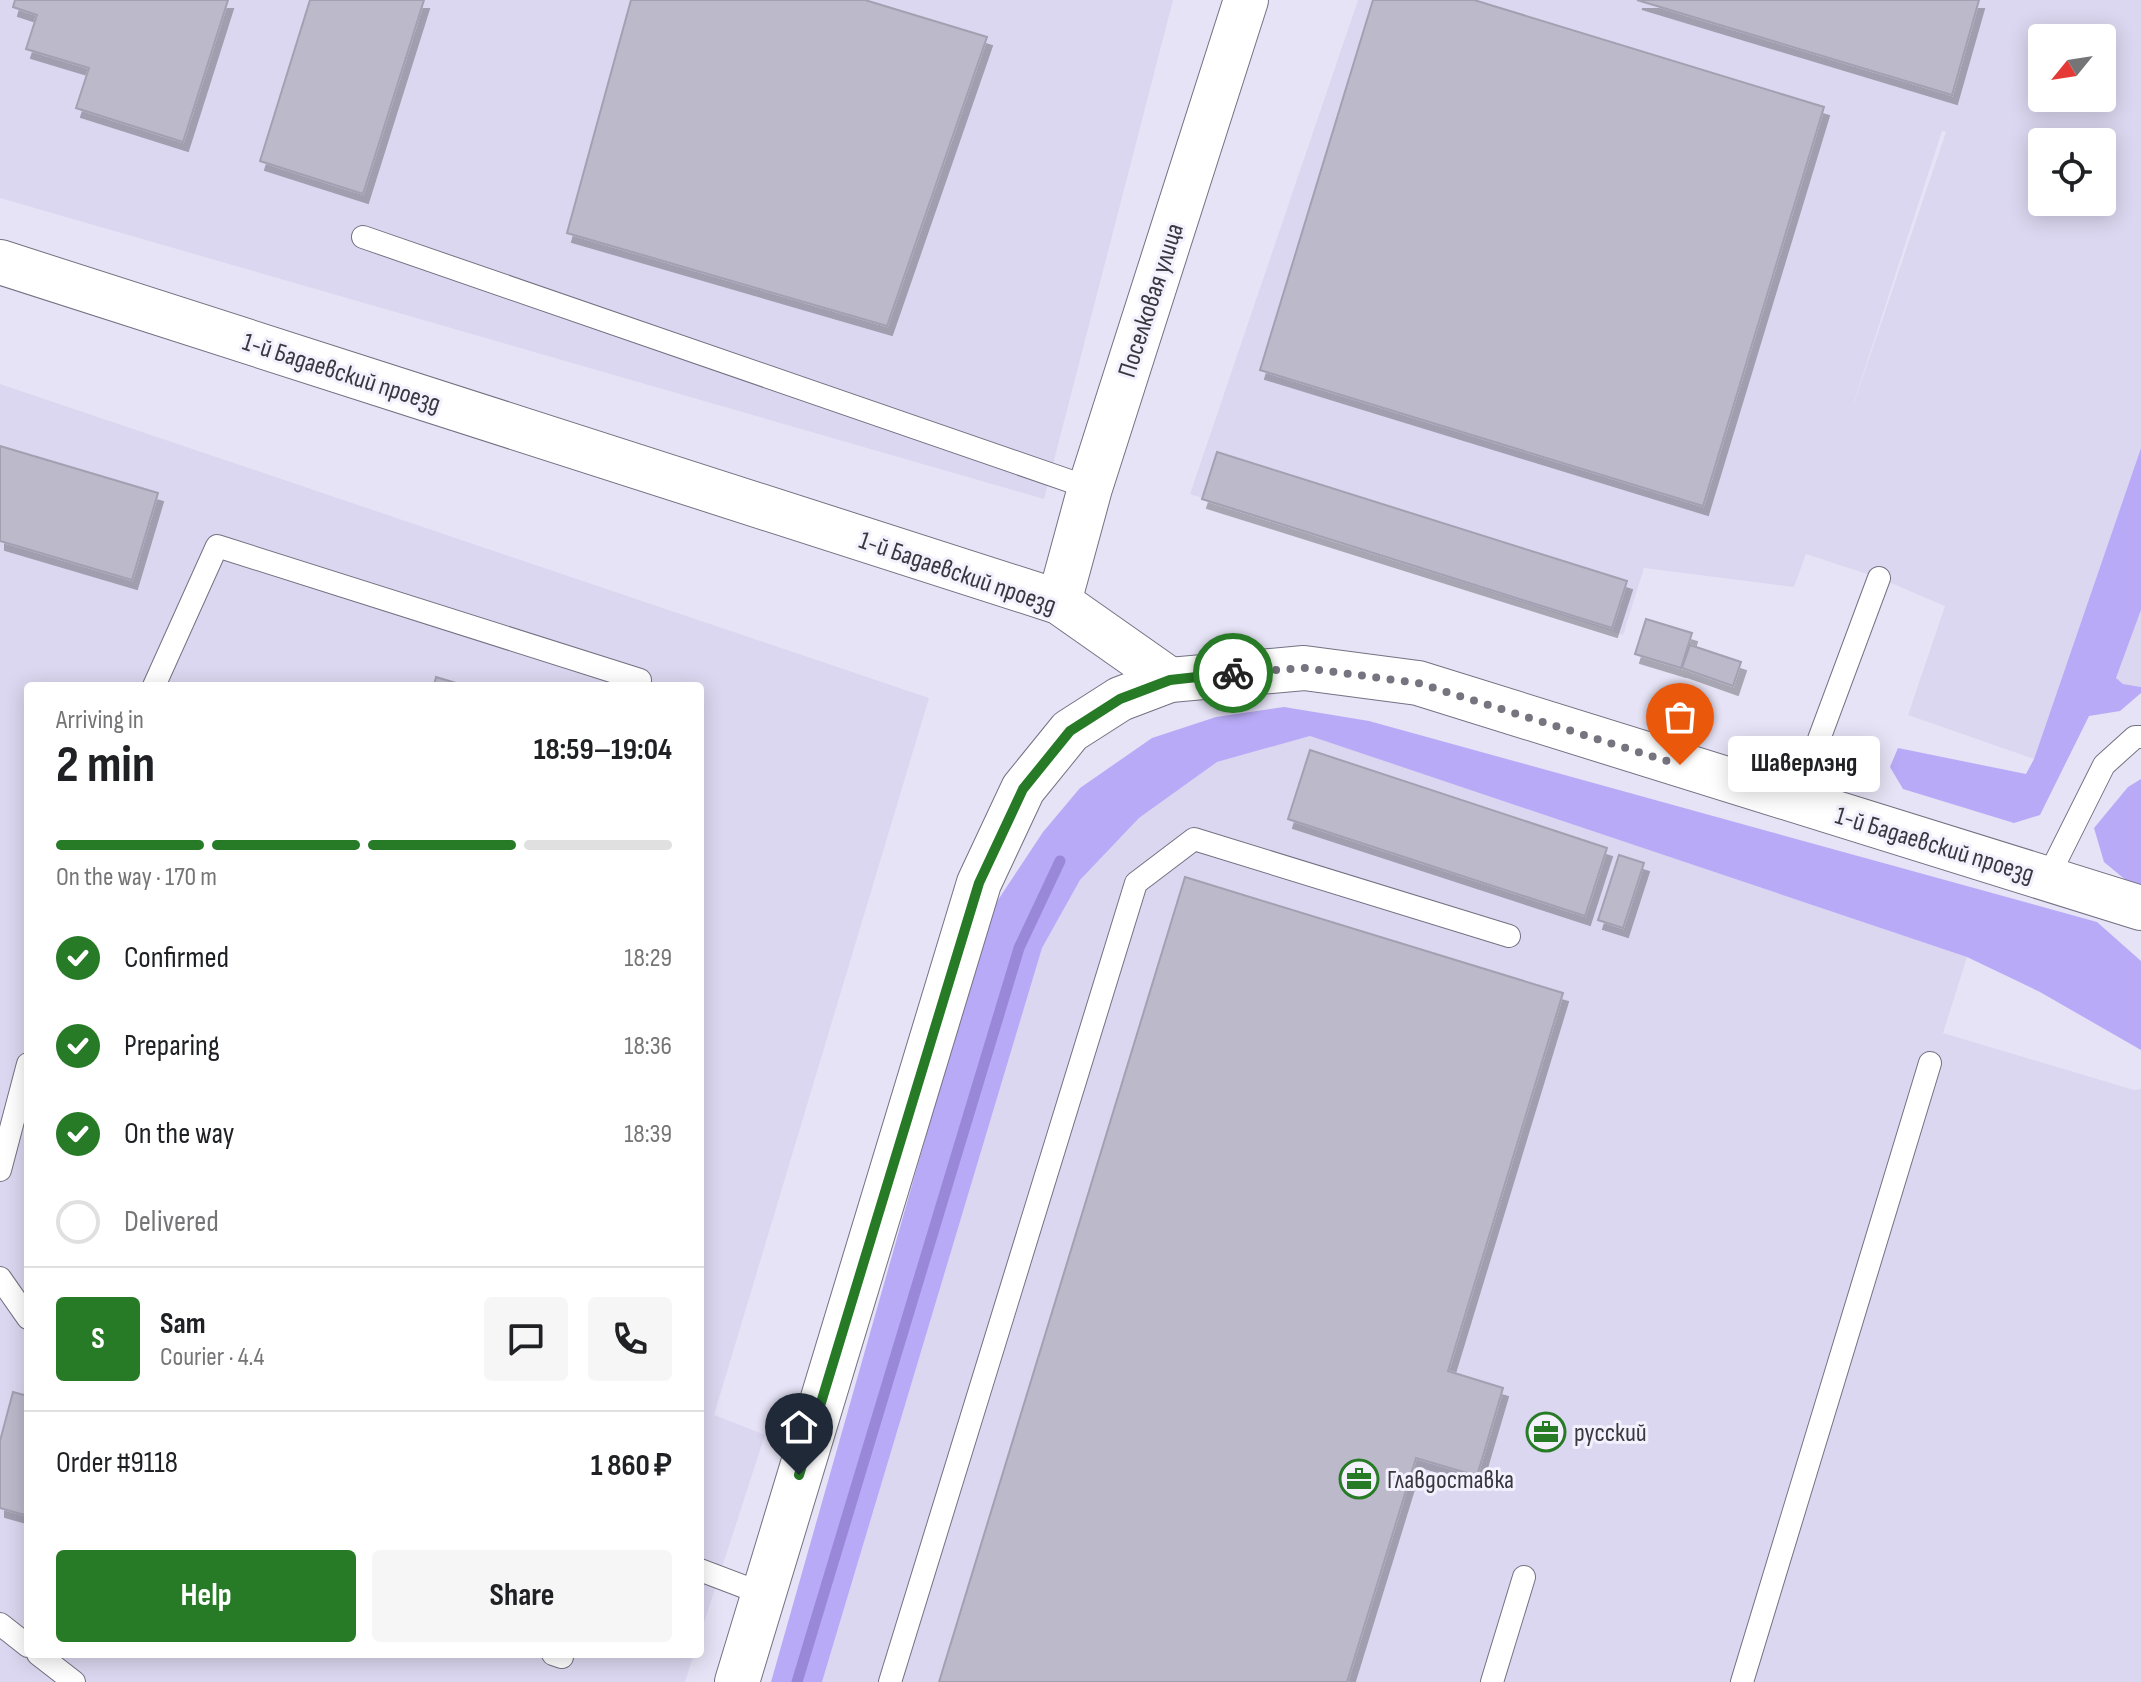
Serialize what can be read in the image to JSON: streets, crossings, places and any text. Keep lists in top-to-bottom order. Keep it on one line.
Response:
{"streets":{"street":["Поселковая улица","1-й Бадаевский проезд"]},"crossings":[["Поселковая улица","1-й Бадаевский проезд"]],"places":{"other":["Шаверлэнд"],"office":["русский","Главдоставка"]},"north":"bottom left","page":{"heading":["2 min","Arriving in","18:59–19:04"],"panel":["Sam","Courier · 4.4","Order #9118","1 860 ₽"],"bubble":"Шаверлэнд","bar":"On the way · 170 m","list":[["Confirmed","18:29"],["Preparing","18:36"],["On the way","18:39"],"Delivered"],"round":"S","buttons":["Help","Share"]}}
